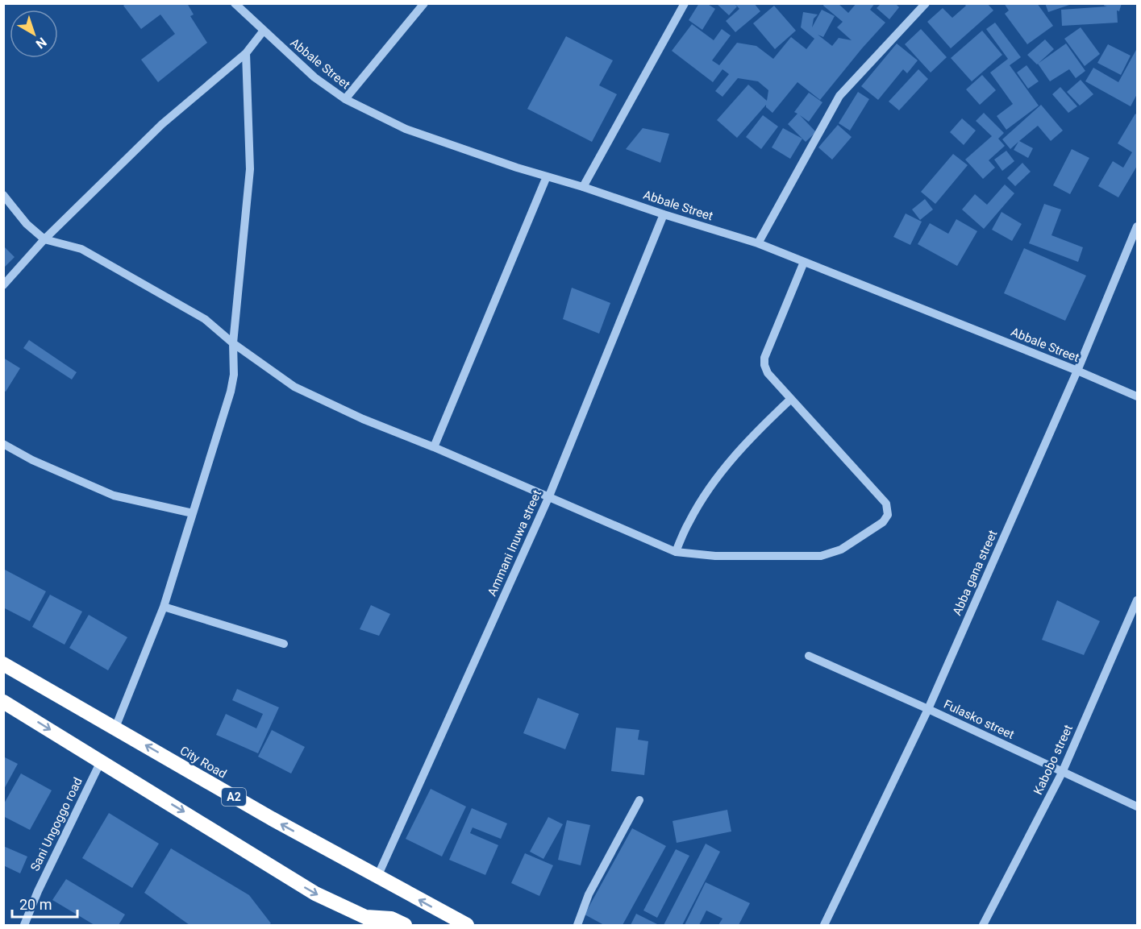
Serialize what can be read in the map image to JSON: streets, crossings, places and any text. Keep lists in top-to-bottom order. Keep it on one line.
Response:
{"streets":{"highway":["City Road","A2"],"street":["Abbale Street","Ammani Inuwa street","Abba gana street","Fulasko street","Kabobo street","Sani Ungoggo road"]},"crossings":[["Abbale Street","Ammani Inuwa street"],["Abbale Street","Abba gana street"],["Ammani Inuwa street","City Road"],["Abba gana street","Fulasko street"],["Fulasko street","Kabobo street"]],"scale_bar":"20 m","north":"bottom right"}
